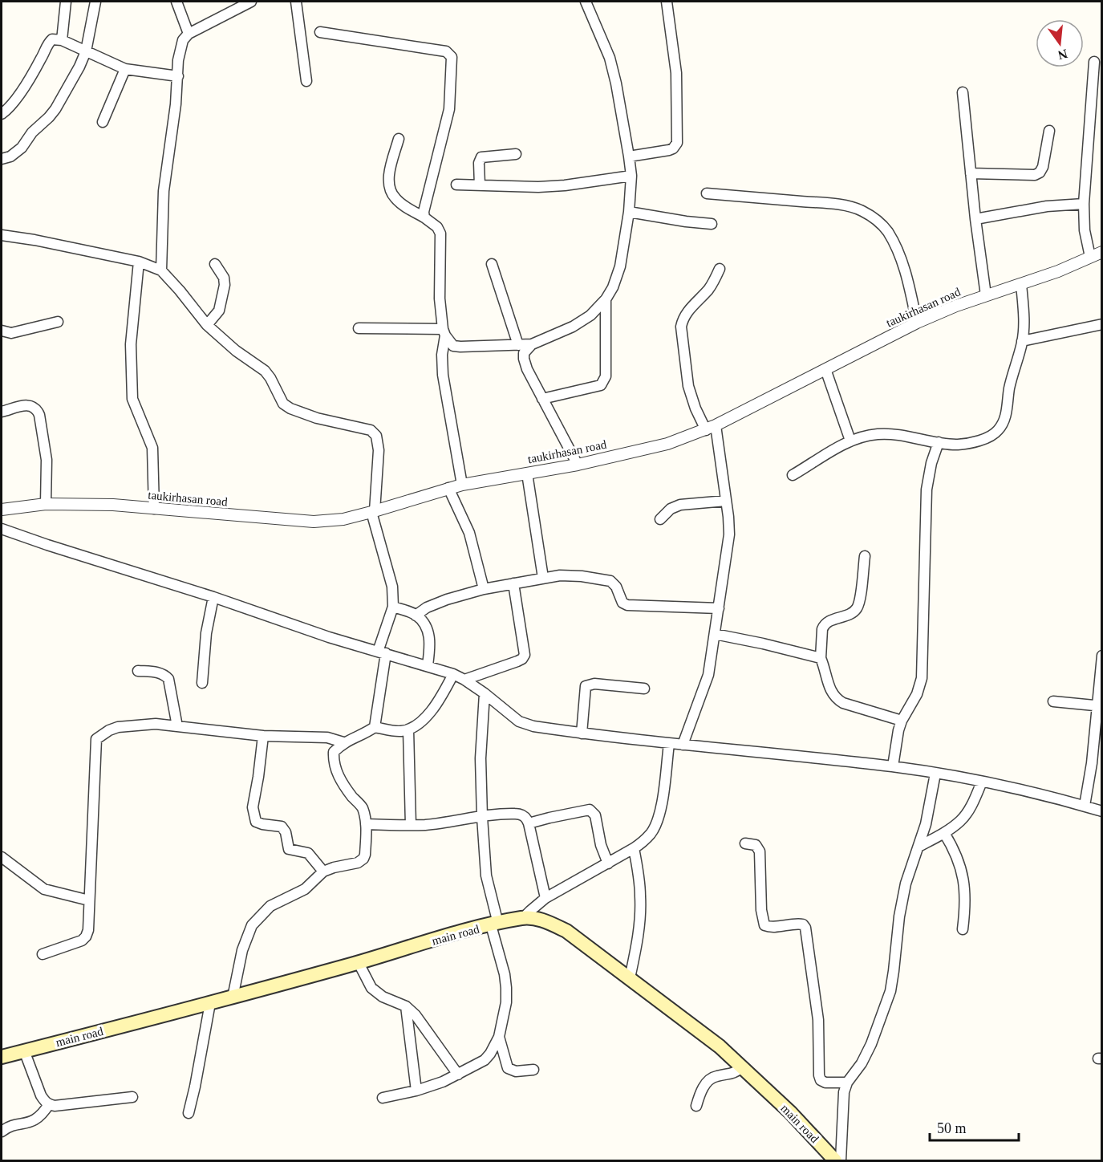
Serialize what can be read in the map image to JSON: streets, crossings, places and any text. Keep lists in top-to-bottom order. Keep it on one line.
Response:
{"streets":{"main road":["main road"],"street":["taukirhasan road"]},"scale_bar":"50 m","north":"bottom"}
